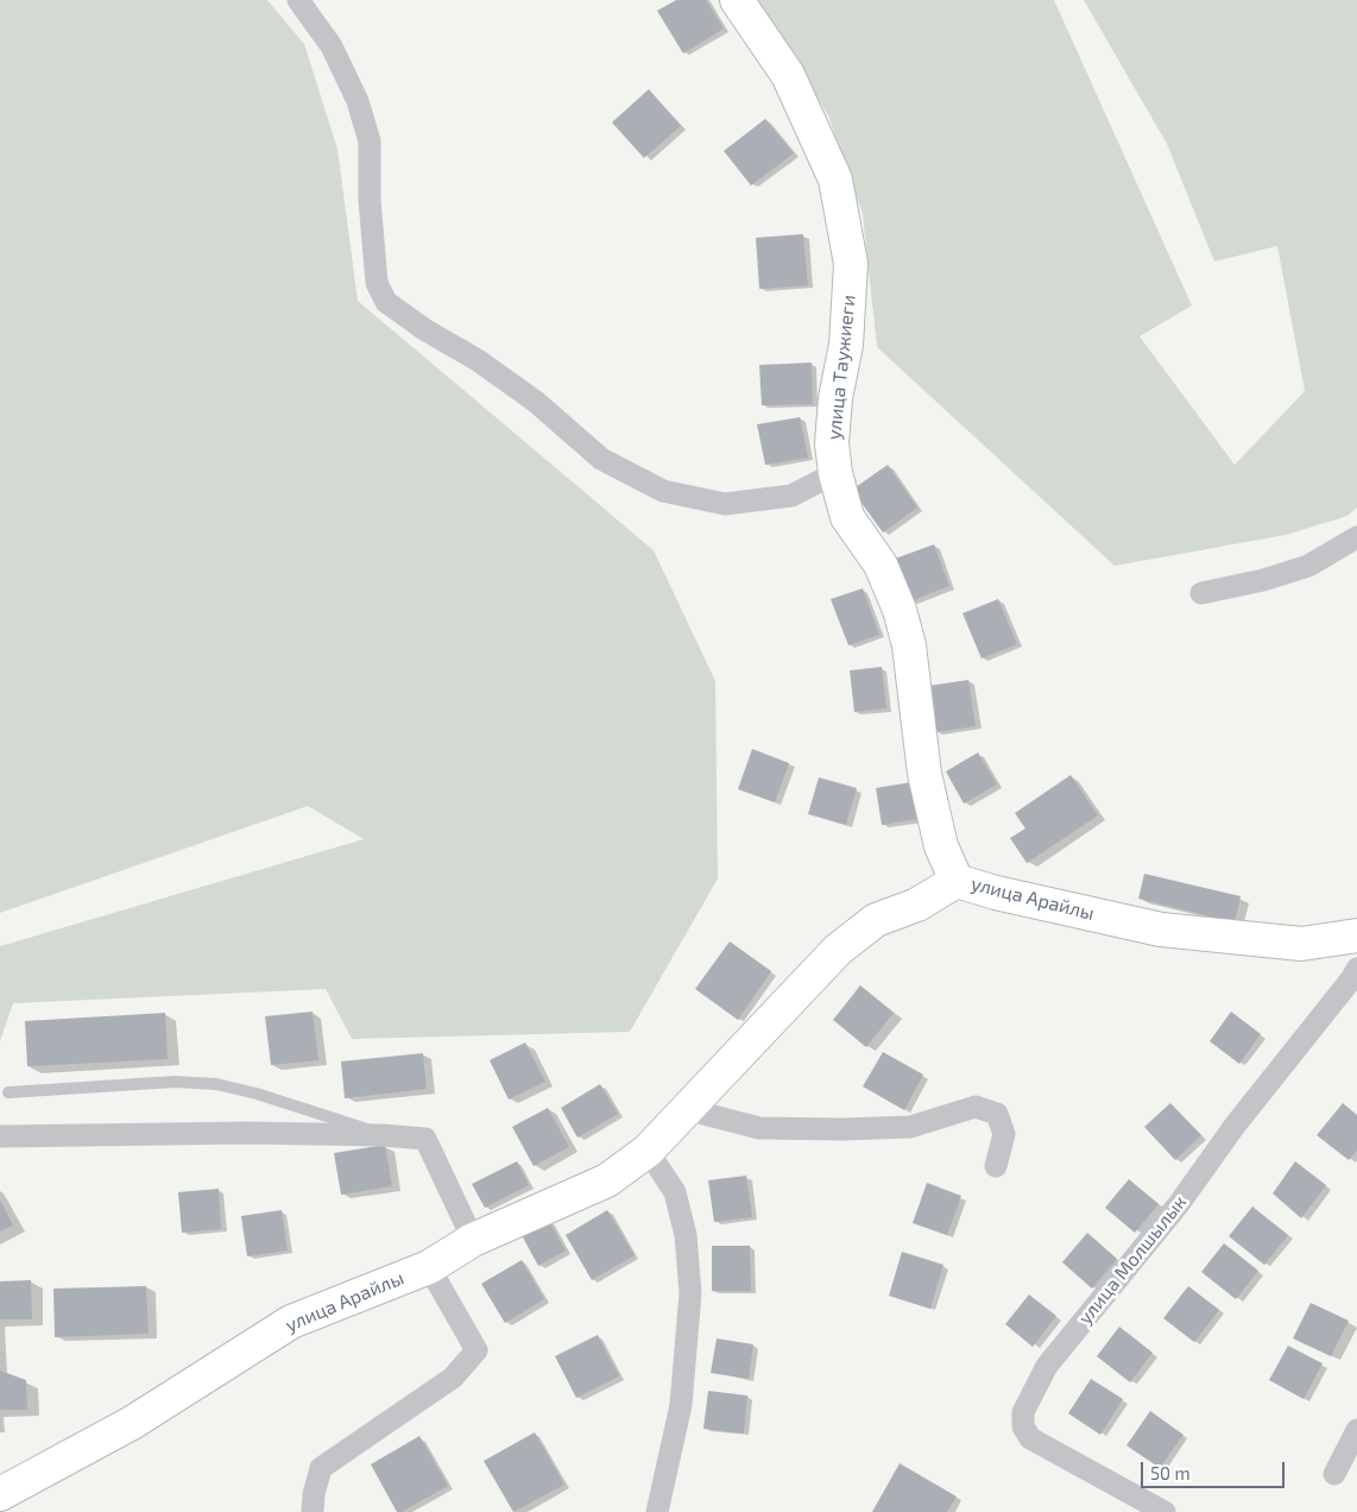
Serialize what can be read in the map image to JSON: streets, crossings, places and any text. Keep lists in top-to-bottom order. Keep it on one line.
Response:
{"streets":{"street":["улица Таужиеги","улица Арайлы","улица Молшылык"]},"crossings":[["улица Таужиеги","улица Арайлы"]],"scale_bar":"50 m"}
